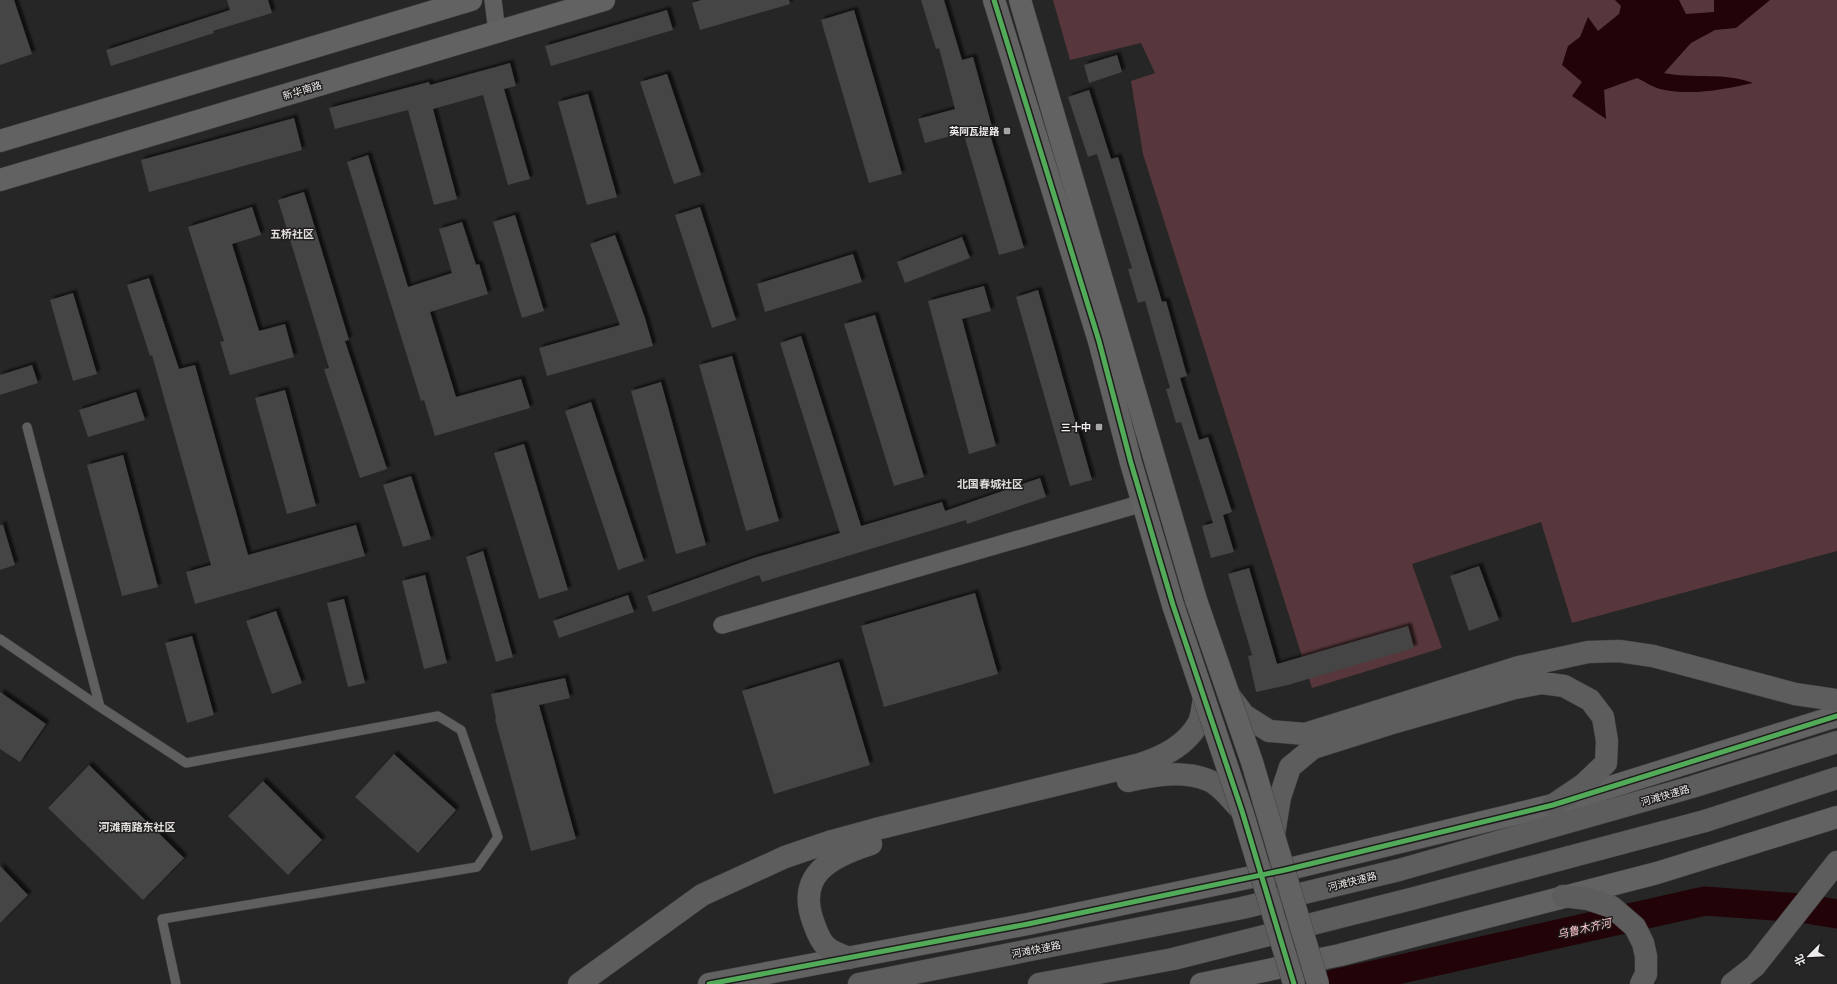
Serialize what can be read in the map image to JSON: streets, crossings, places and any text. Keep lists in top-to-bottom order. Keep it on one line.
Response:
{"streets":{"highway":["河滩快速路"],"street":["新华南路"]},"districts":["五桥社区","北国春城社区","河滩南路东社区"],"water":["乌鲁木齐河"],"places":{"transit":["英阿瓦提路","三十中"]},"north":"bottom left"}
